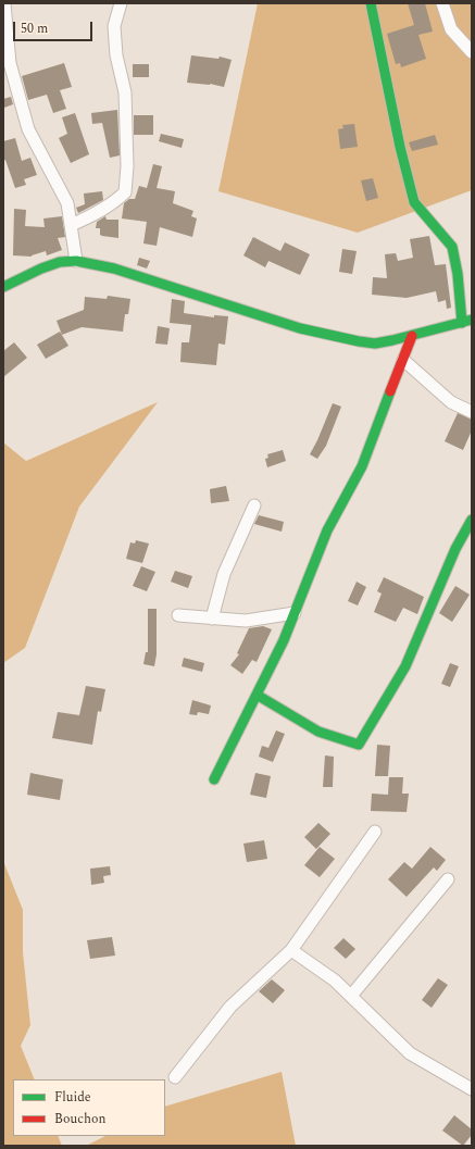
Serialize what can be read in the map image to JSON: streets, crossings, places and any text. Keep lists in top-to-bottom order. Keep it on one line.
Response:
{"legend":["Fluide","Bouchon"],"scale_bar":"50 m"}
